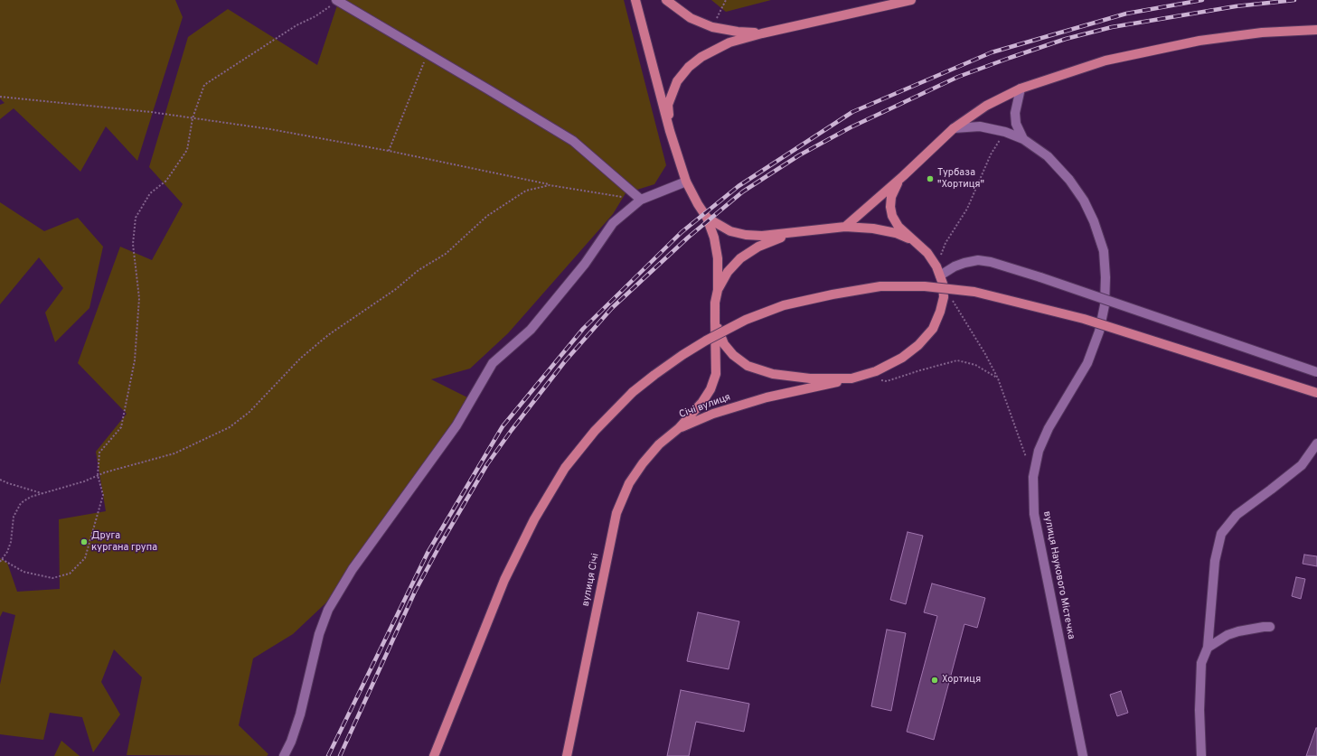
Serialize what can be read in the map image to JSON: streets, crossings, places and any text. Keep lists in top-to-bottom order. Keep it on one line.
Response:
{"streets":{"main road":["Січі вулиця","вулиця Січі"],"street":["вулиця Наукового Містечка"]},"crossings":[["Січі вулиця","вулиця Січі"]],"places":["Турбаза \"Хортиця\"","Друга кургана група","Хортиця"]}
